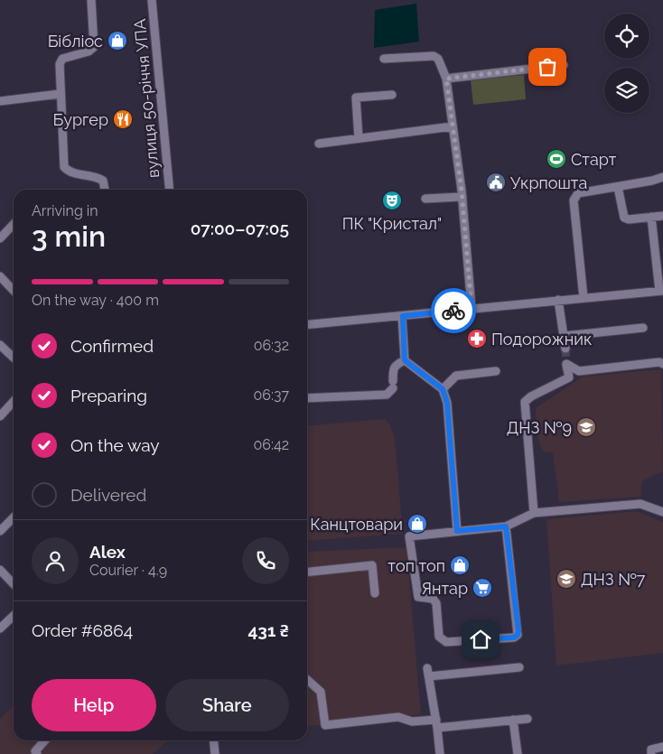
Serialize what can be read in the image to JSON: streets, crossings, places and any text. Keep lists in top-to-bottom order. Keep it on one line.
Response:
{"streets":{"street":["вулиця 50-річчя УПА"]},"places":{"shop":["Бібліос","Канцтовари","топ топ"],"restaurant":["Бургер"],"sports":["Старт"],"public building":["Укрпошта"],"theatre":["ПК \"Кристал\""],"pharmacy":["Подорожник"],"school or university":["ДНЗ №9","ДНЗ №7"],"supermarket":["Янтар"]},"page":{"heading":["3 min","Arriving in","07:00–07:05"],"panel":["Alex","Courier · 4.9","Order #6864","431 ₴"],"bar":"On the way · 400 m","list":[["Confirmed","06:32"],["Preparing","06:37"],["On the way","06:42"],"Delivered"],"buttons":["Help","Share"]}}
